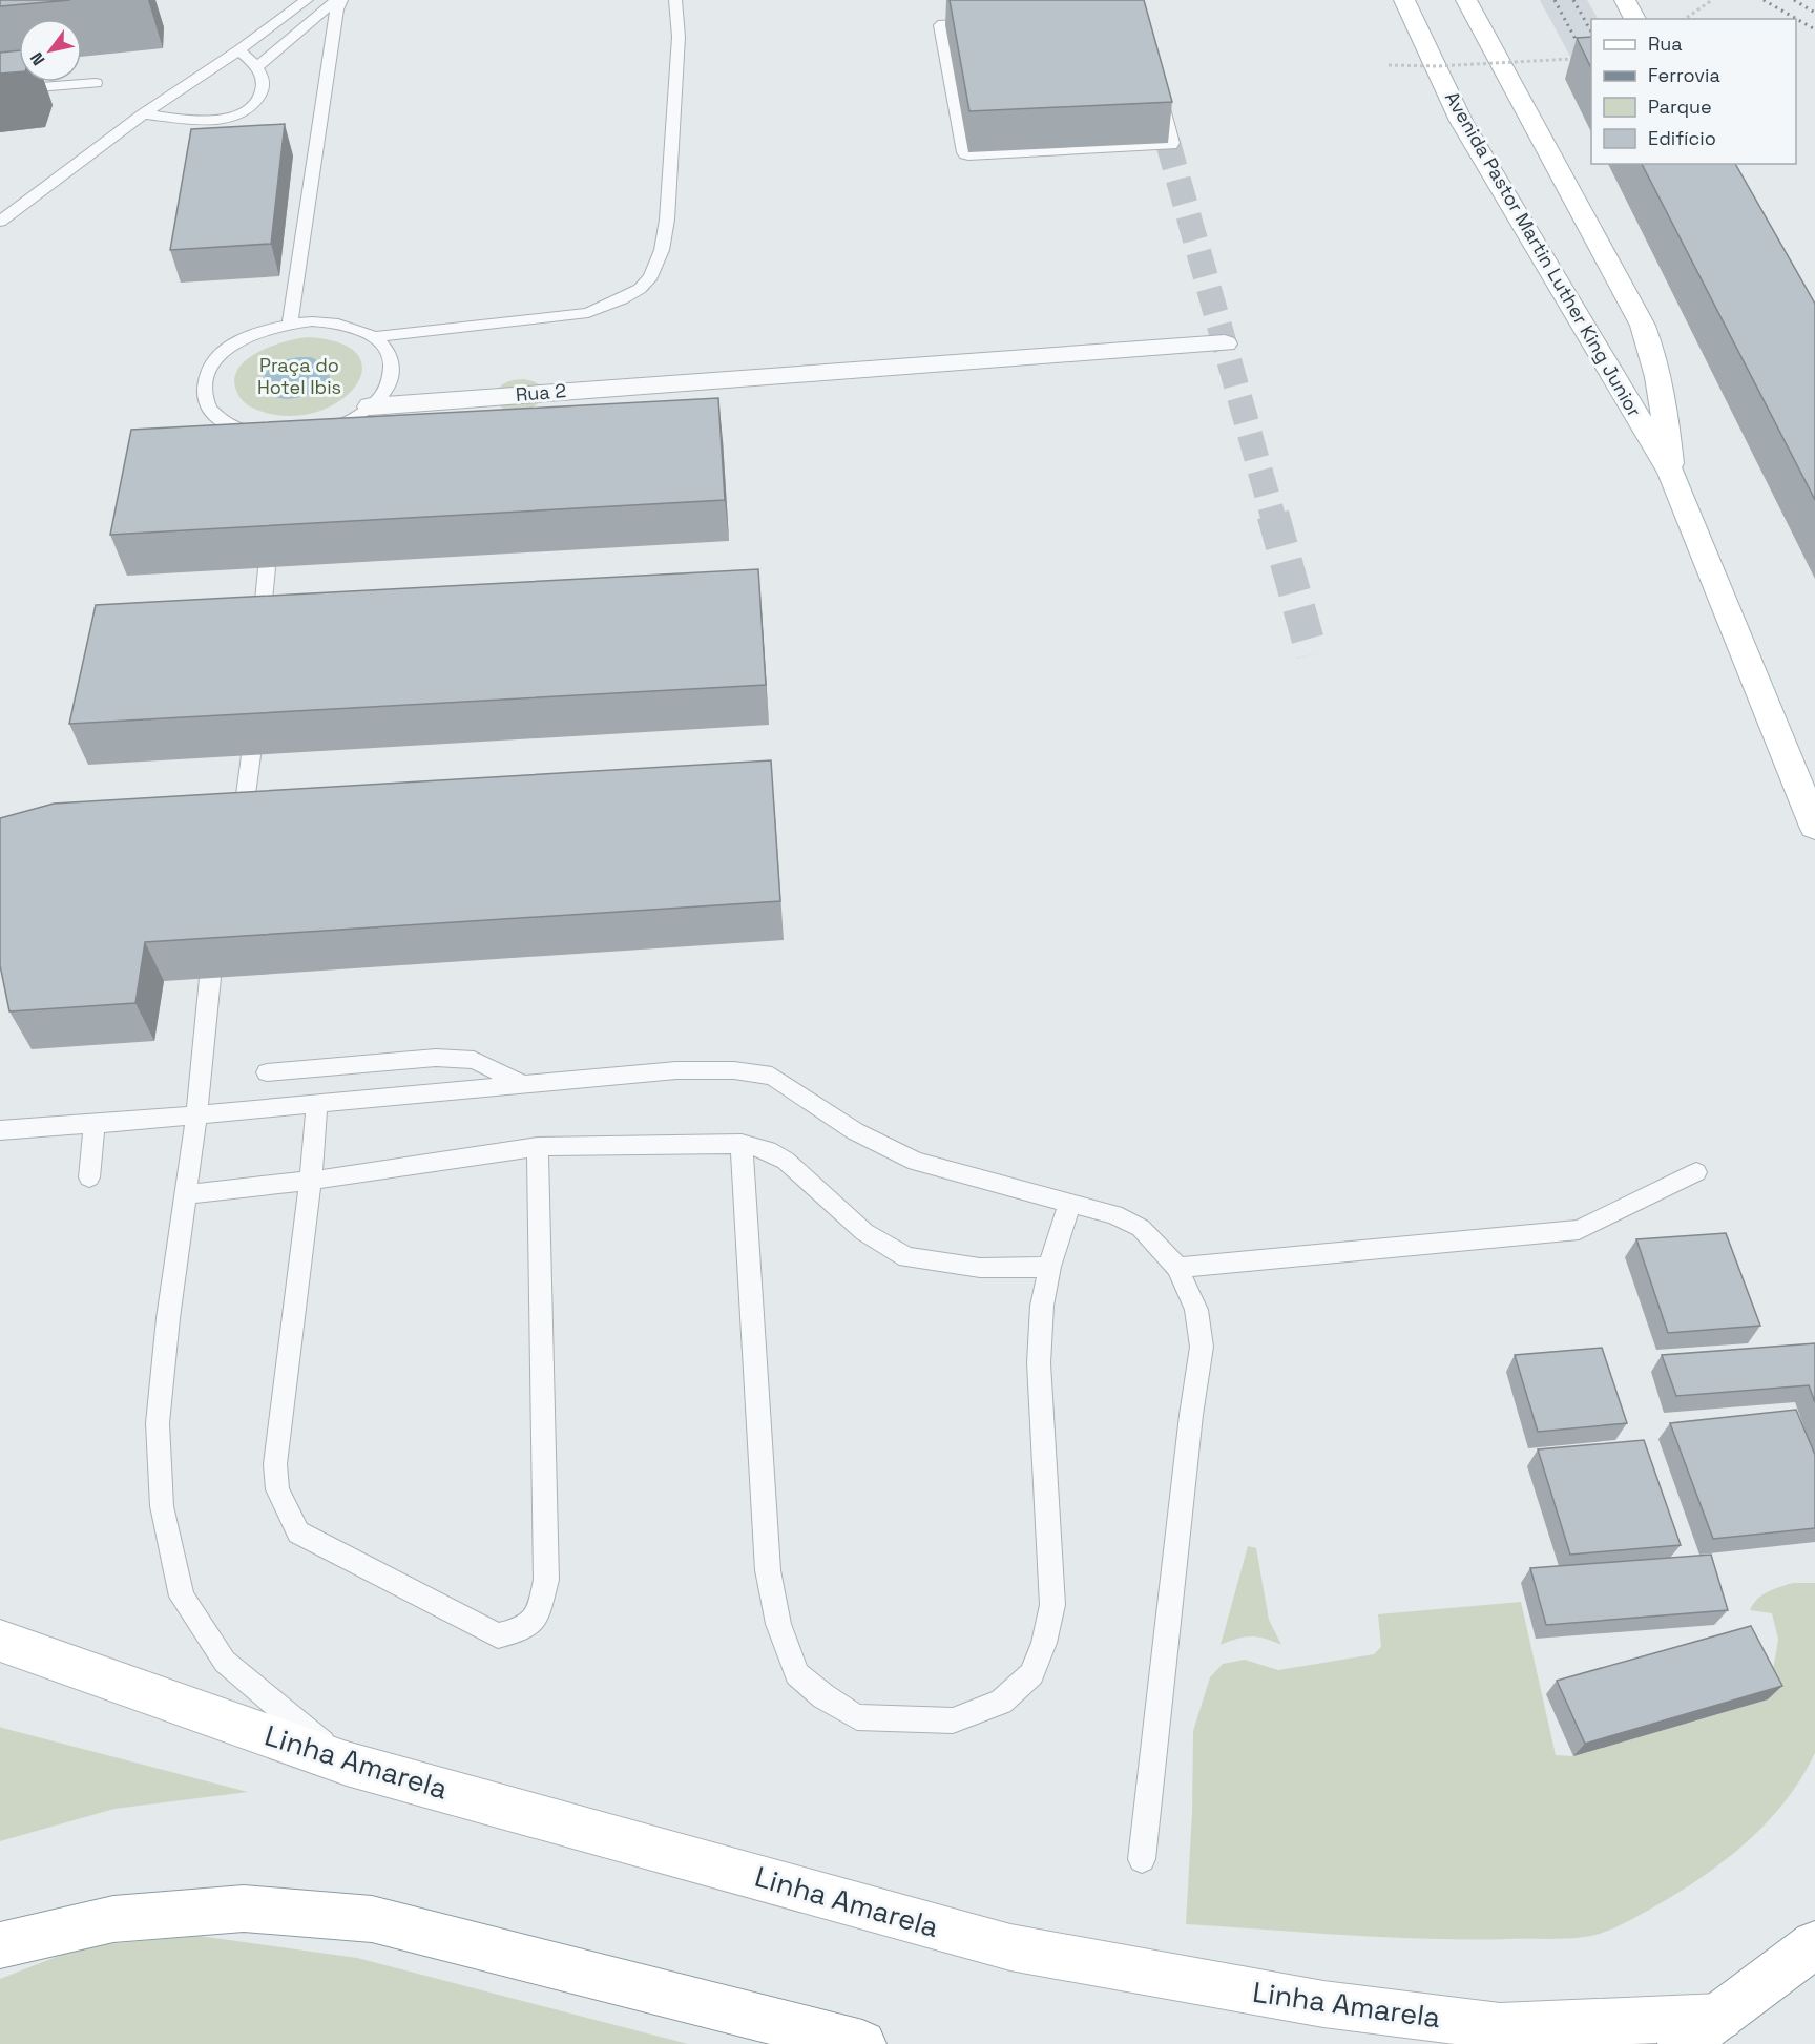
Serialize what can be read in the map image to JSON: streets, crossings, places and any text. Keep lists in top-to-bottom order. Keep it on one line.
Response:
{"streets":{"main road":["Avenida Pastor Martin Luther King Junior","Linha Amarela"],"street":["Rua 2"]},"parks":["Praça do Hotel Ibis"],"legend":["Rua","Ferrovia","Parque","Edifício"],"north":"bottom left"}
